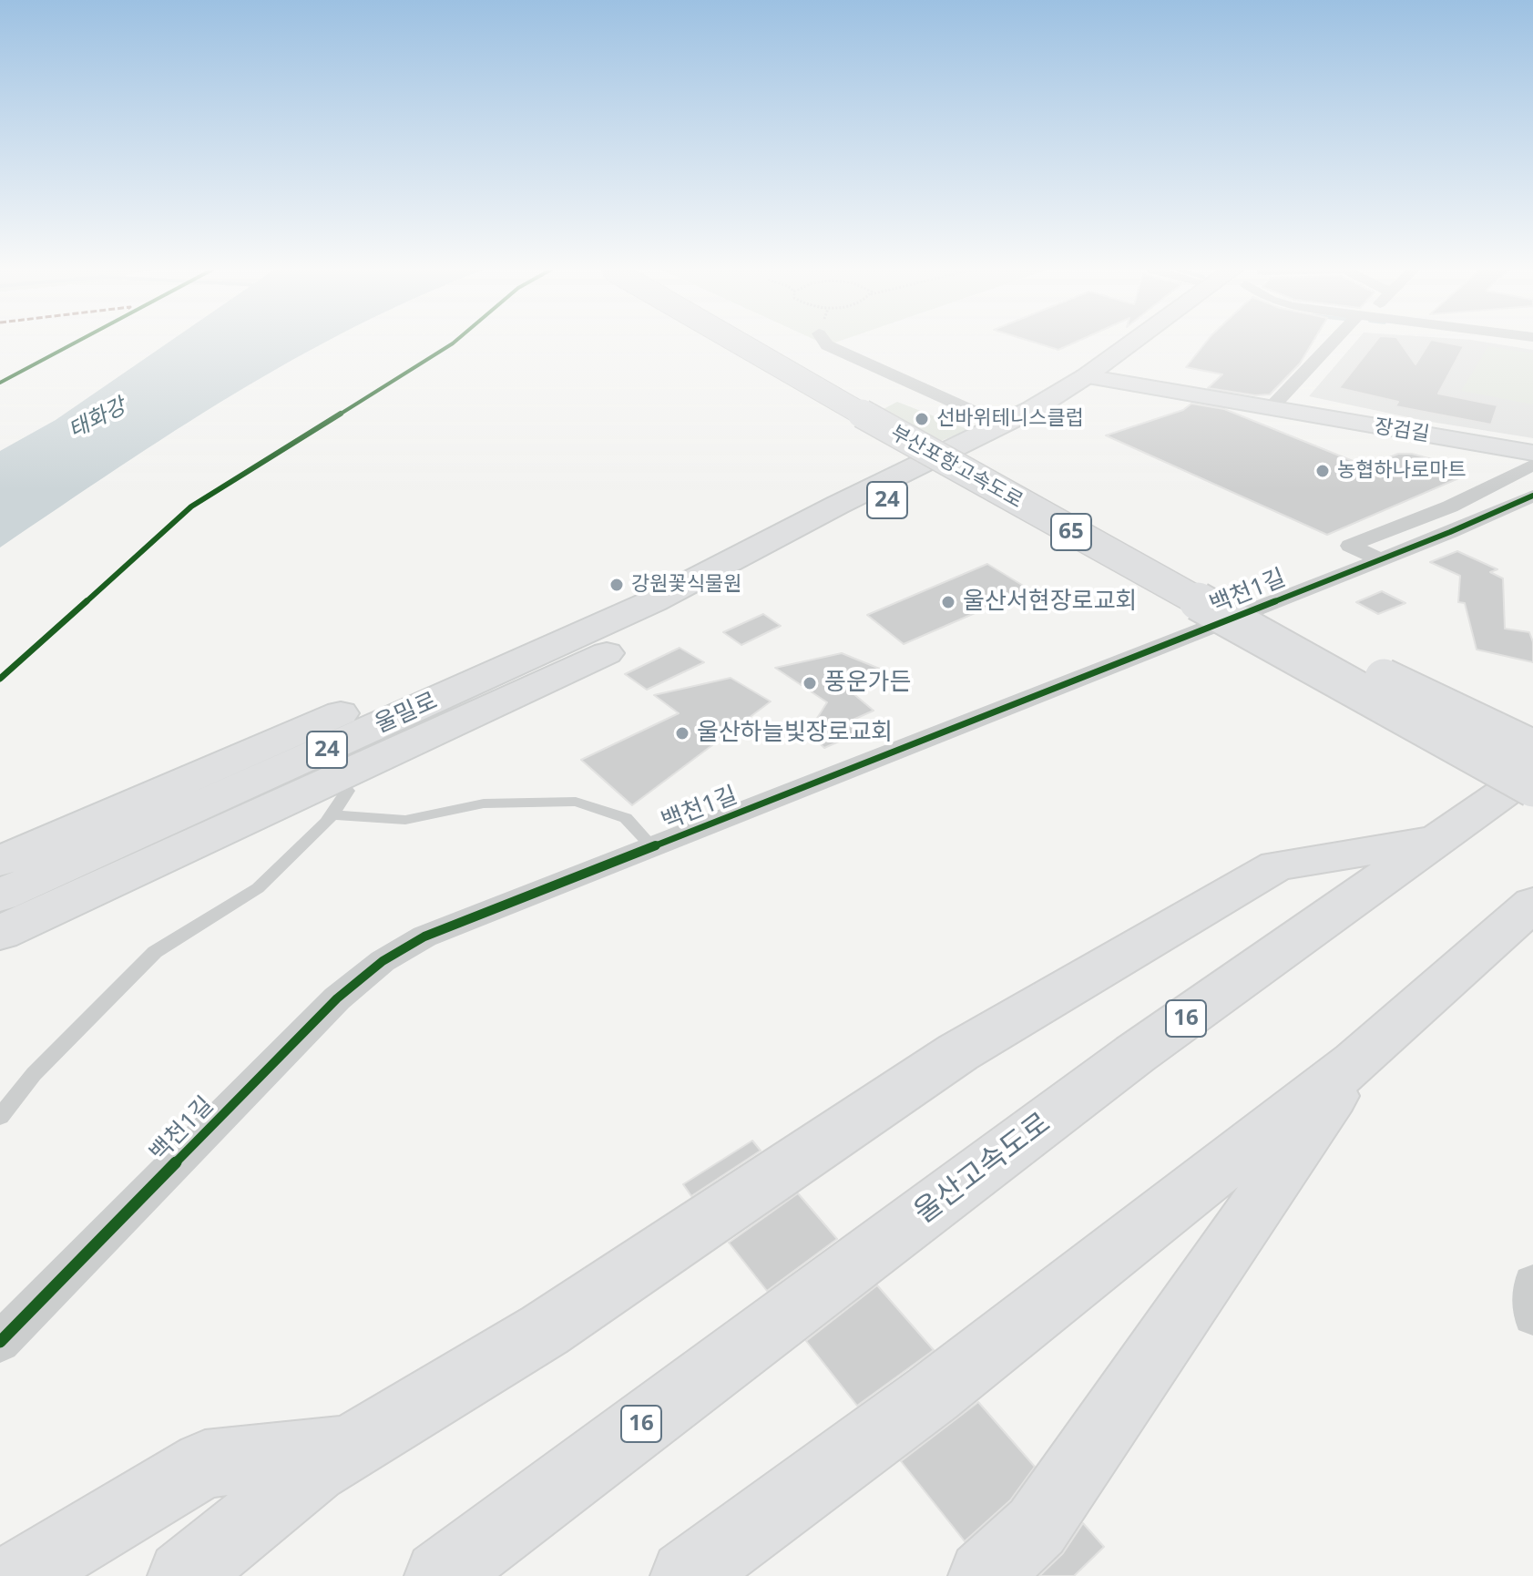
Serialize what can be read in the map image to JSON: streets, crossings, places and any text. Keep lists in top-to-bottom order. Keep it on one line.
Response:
{"streets":{"main road":["장검길","부산포항고속도로","24","65","울밀로","16","울산고속도로"],"street":["백천1길"]},"crossings":[["장검길","울밀로"],["부산포항고속도로","울산고속도로"]],"water":["태화강"],"places":["선바위테니스클럽","농협하나로마트","강원꽃식물원","울산서현장로교회","풍운가든","울산하늘빛장로교회"]}
